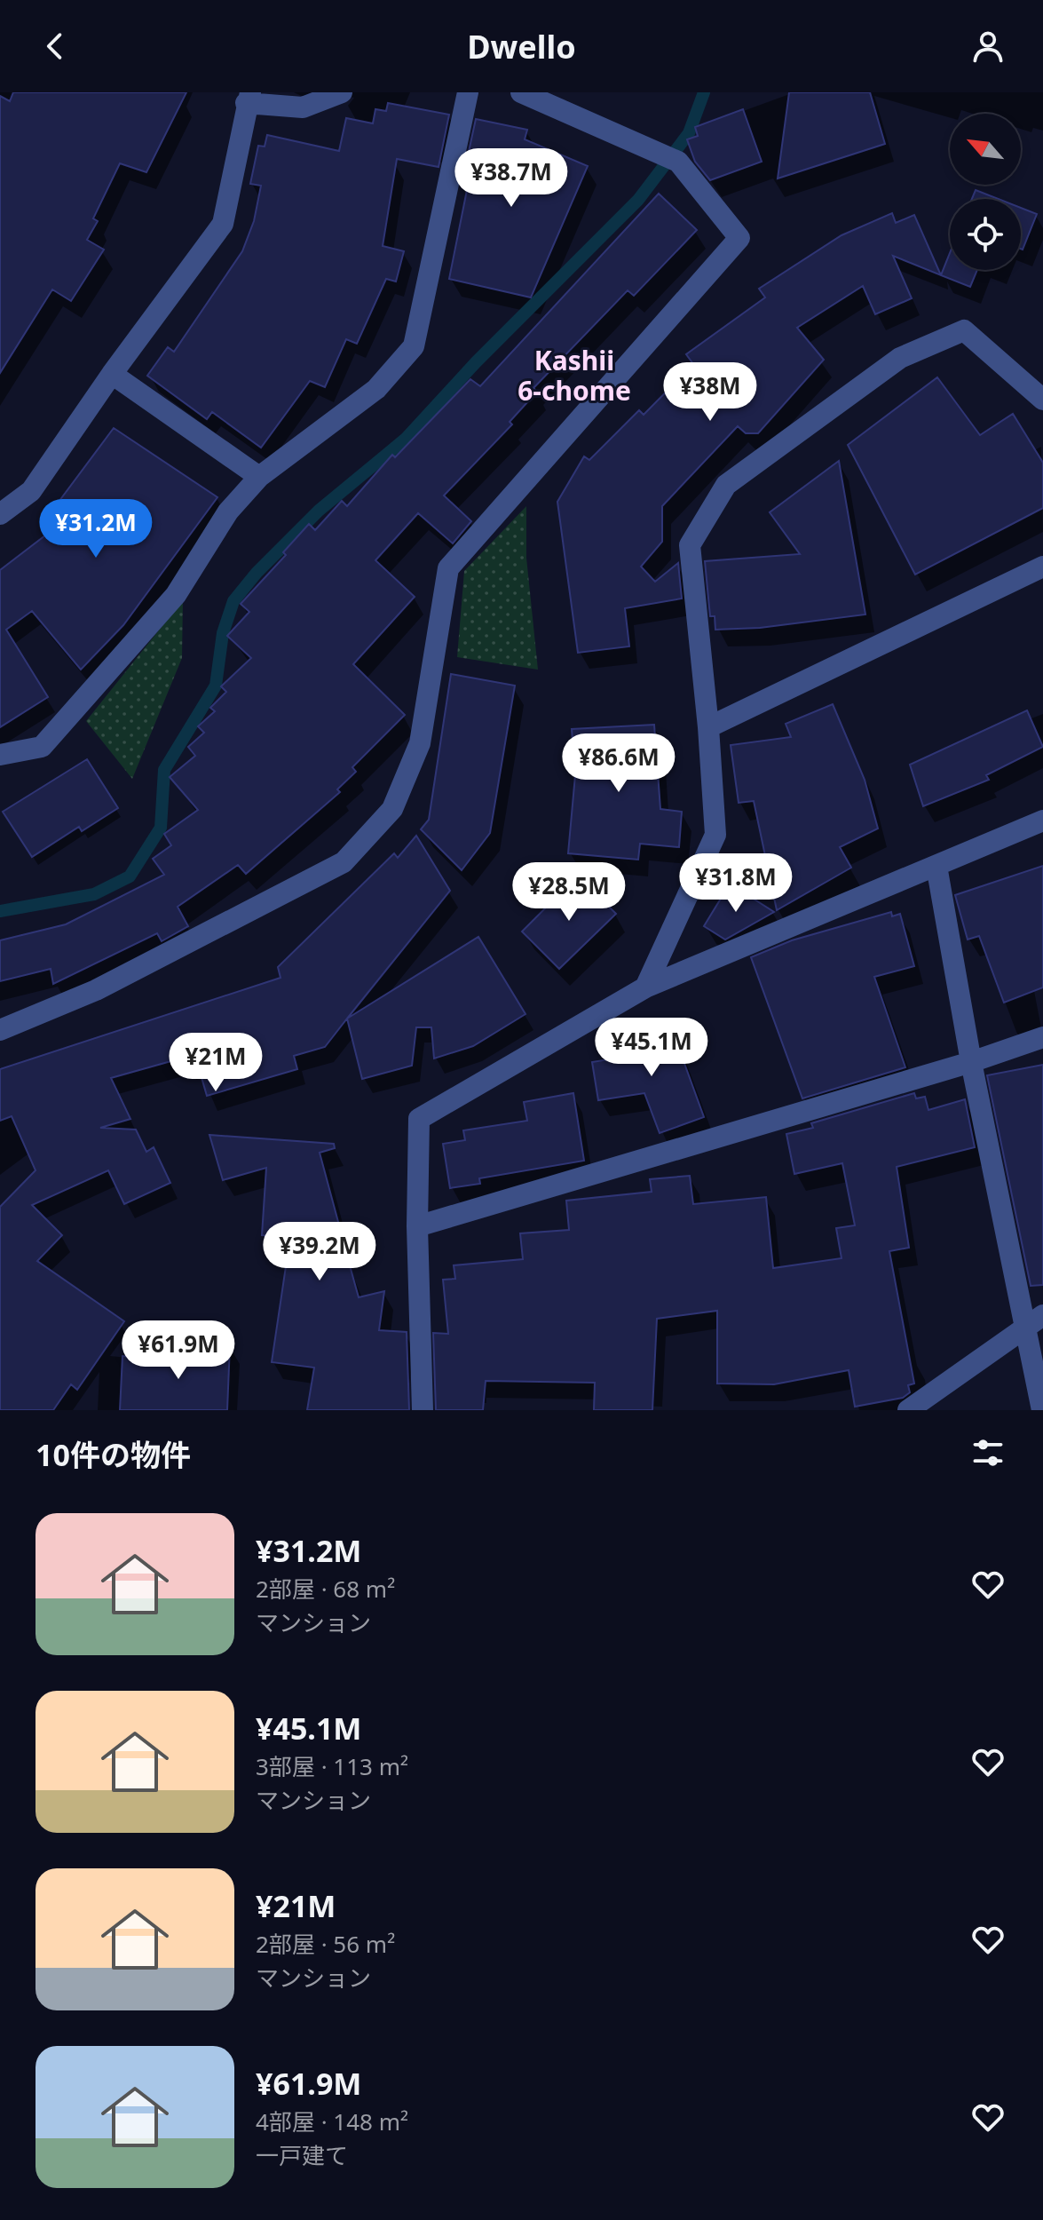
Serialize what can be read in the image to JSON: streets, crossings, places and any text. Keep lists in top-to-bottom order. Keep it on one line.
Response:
{"districts":["Kashii 6-chome"],"north":"top left","page":{"header":"Dwello","price":["¥38.7M","¥38M","¥31.2M","¥86.6M","¥31.8M","¥28.5M","¥45.1M","¥21M","¥39.2M","¥61.9M"],"heading":"10件の物件","list":[{"name":"¥31.2M","note":"2部屋 · 68 m² · マンション"},{"name":"¥45.1M","note":"3部屋 · 113 m² · マンション"},{"name":"¥21M","note":"2部屋 · 56 m² · マンション"},{"name":"¥61.9M","note":"4部屋 · 148 m² · 一戸建て"}]}}
